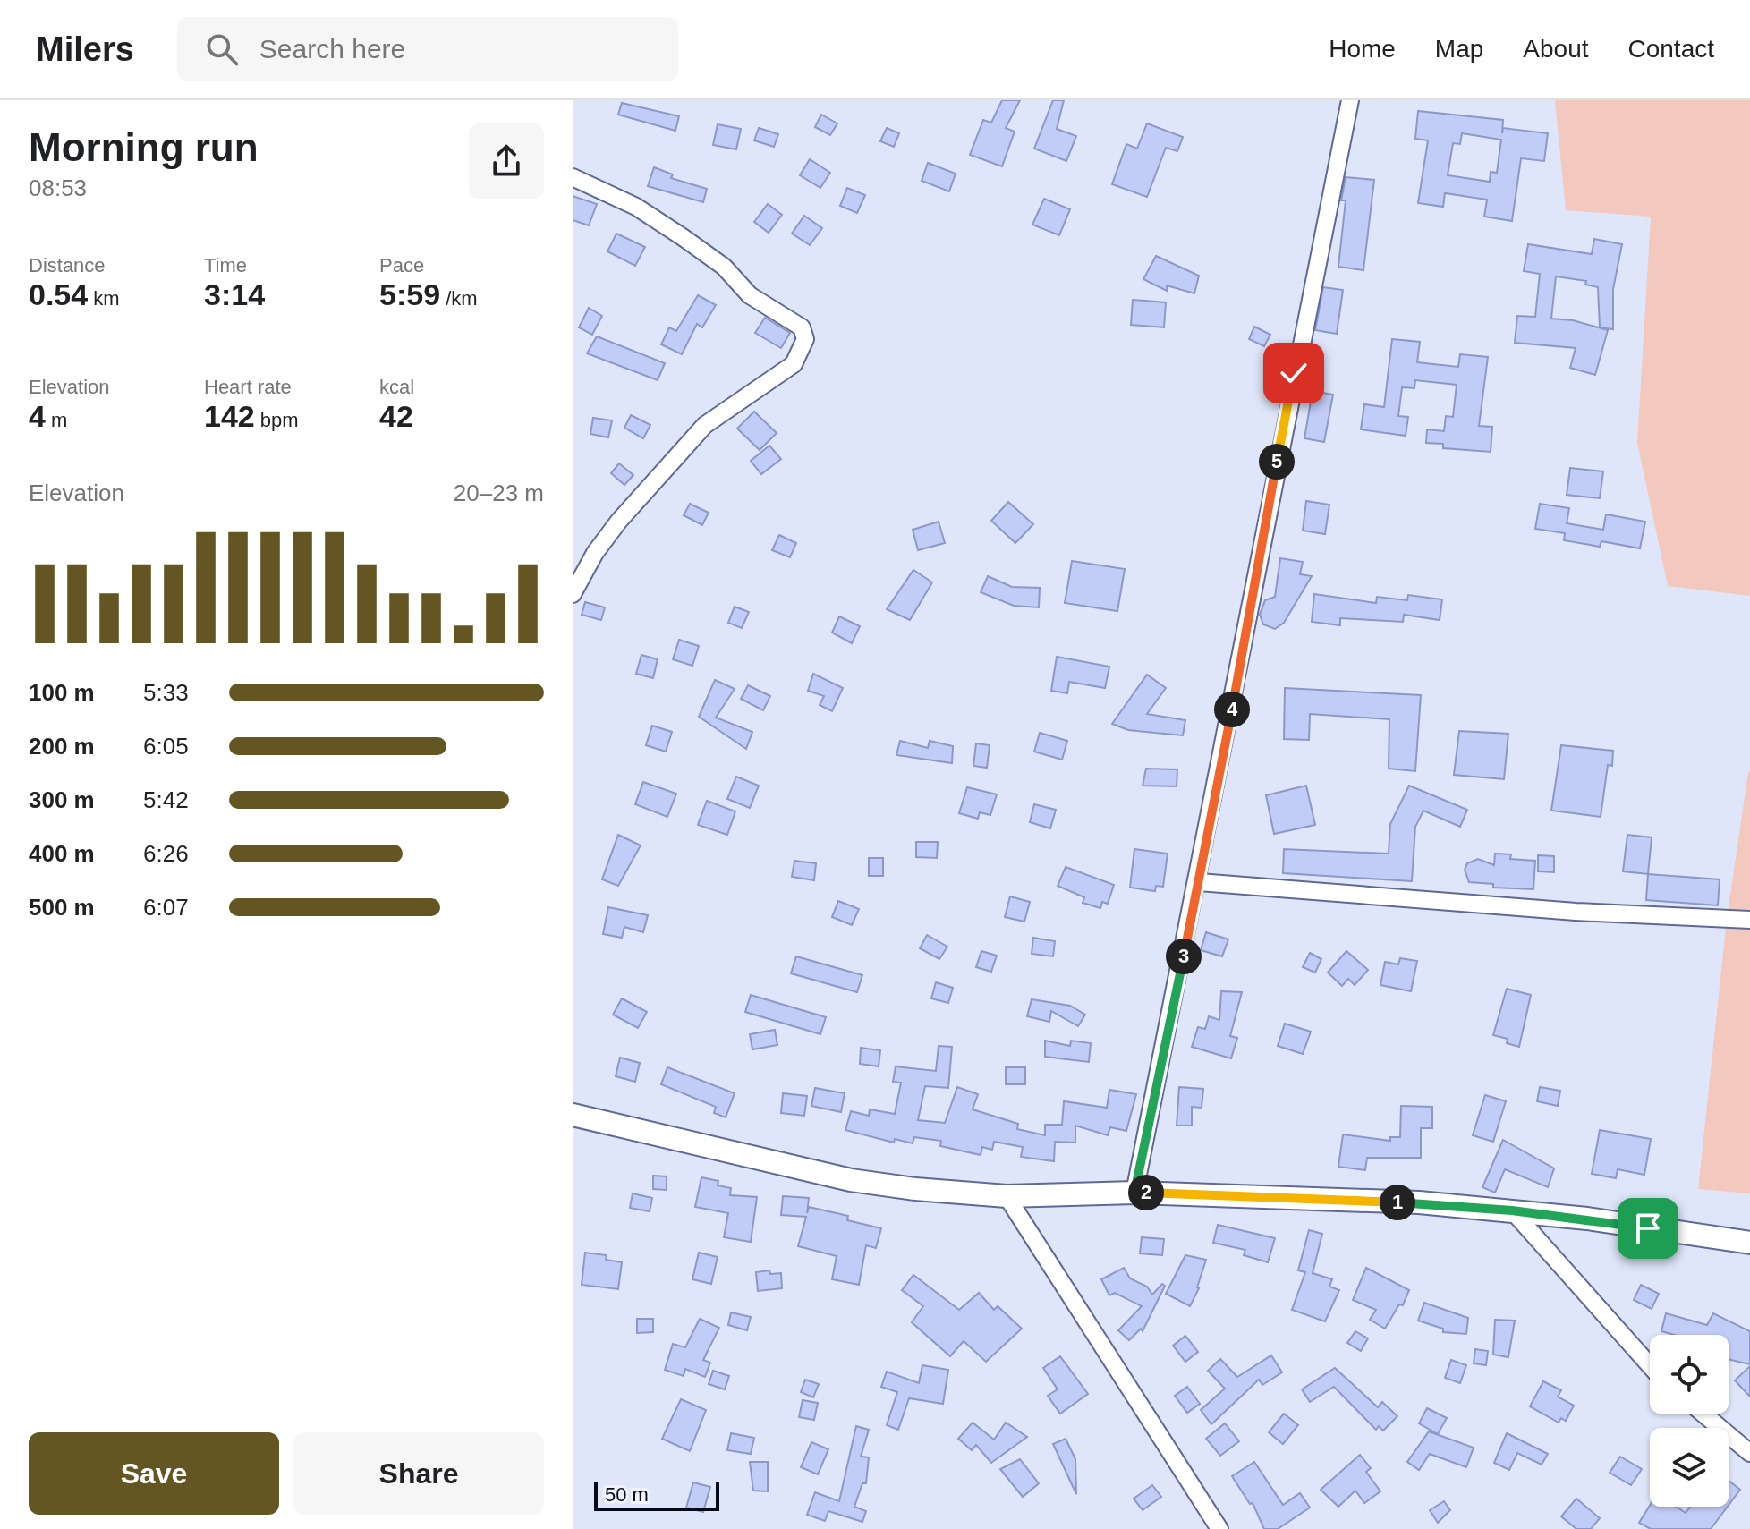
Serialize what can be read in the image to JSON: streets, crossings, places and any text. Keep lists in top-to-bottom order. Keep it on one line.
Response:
{"scale_bar":"50 m","page":{"header":"Milers","search":"Search here","nav":["Home","Map","About","Contact"],"heading":["Morning run","08:53"],"stats":[["Distance","0.54 km"],["Time","3:14"],["Pace","5:59 /km"],["Elevation","4 m"],["Heart rate","142 bpm"],["kcal","42"]],"pins":["5","4","3","2","1"],"chart":["Elevation","20–23 m"],"list":[{"name":"100 m","note":"5:33"},{"name":"200 m","note":"6:05"},{"name":"300 m","note":"5:42"},{"name":"400 m","note":"6:26"},{"name":"500 m","note":"6:07"}],"buttons":["Save","Share"],"scale":"50 m"}}
